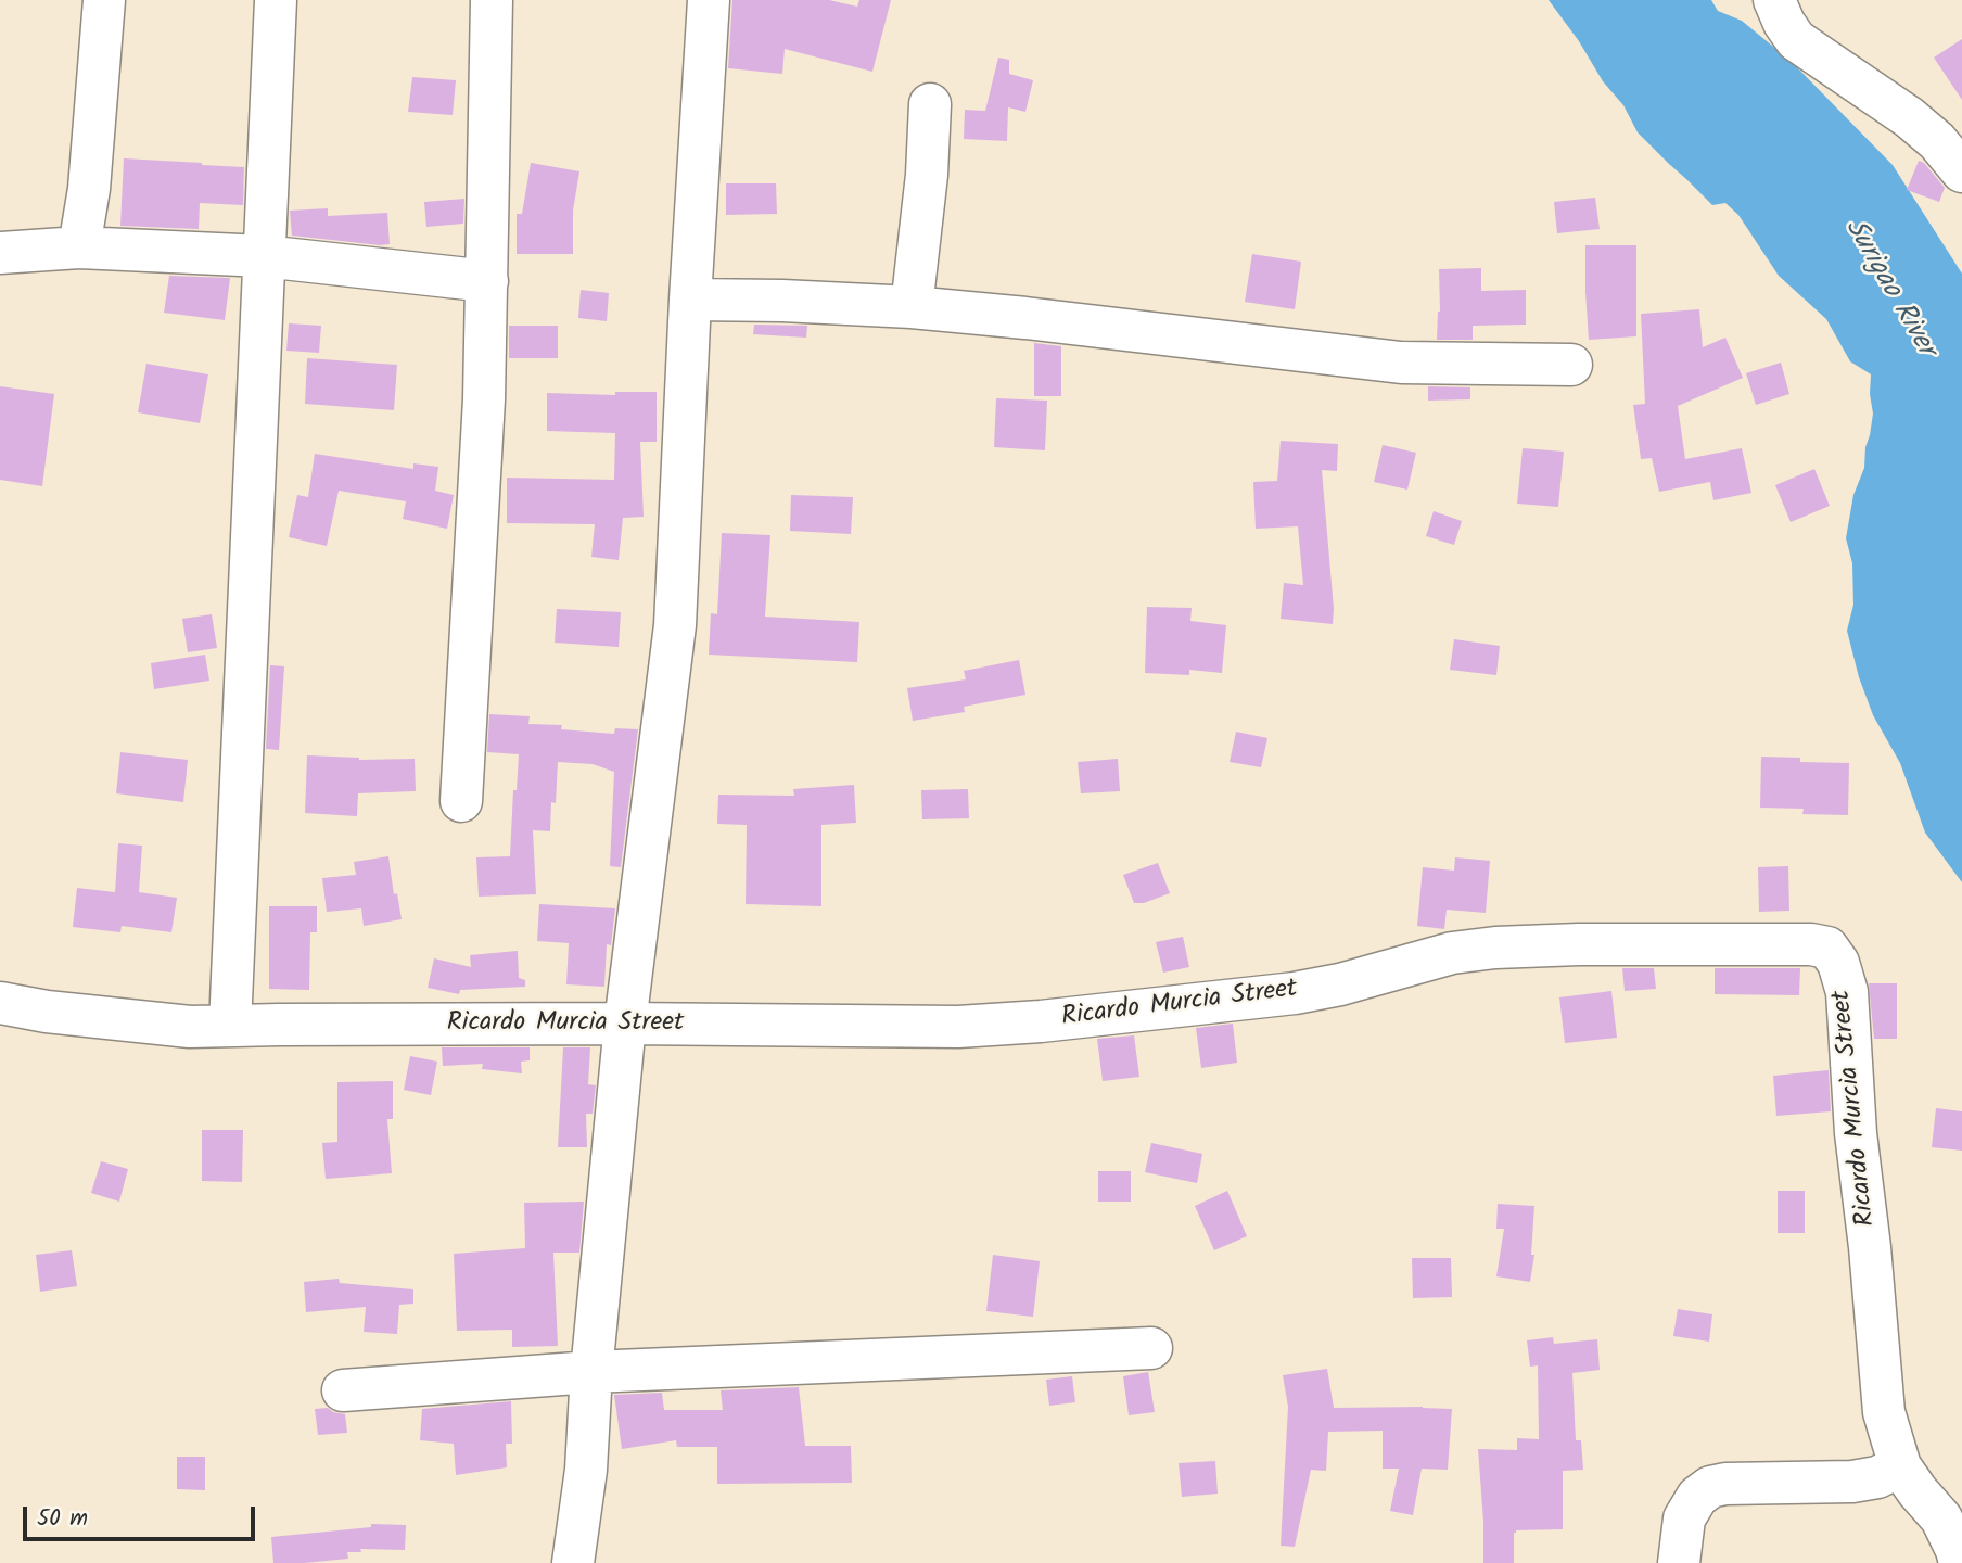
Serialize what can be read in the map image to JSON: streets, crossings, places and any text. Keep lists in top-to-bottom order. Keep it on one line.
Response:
{"streets":{"street":["Ricardo Murcia Street"]},"water":["Surigao River"],"scale_bar":"50 m"}
